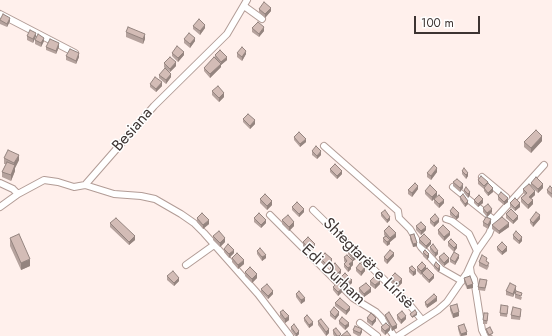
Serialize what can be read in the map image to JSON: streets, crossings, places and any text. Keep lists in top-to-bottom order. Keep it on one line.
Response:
{"streets":{"street":["Besiana","Shtegtarët e Lirisë","Edi Durham"]},"scale_bar":"100 m"}
